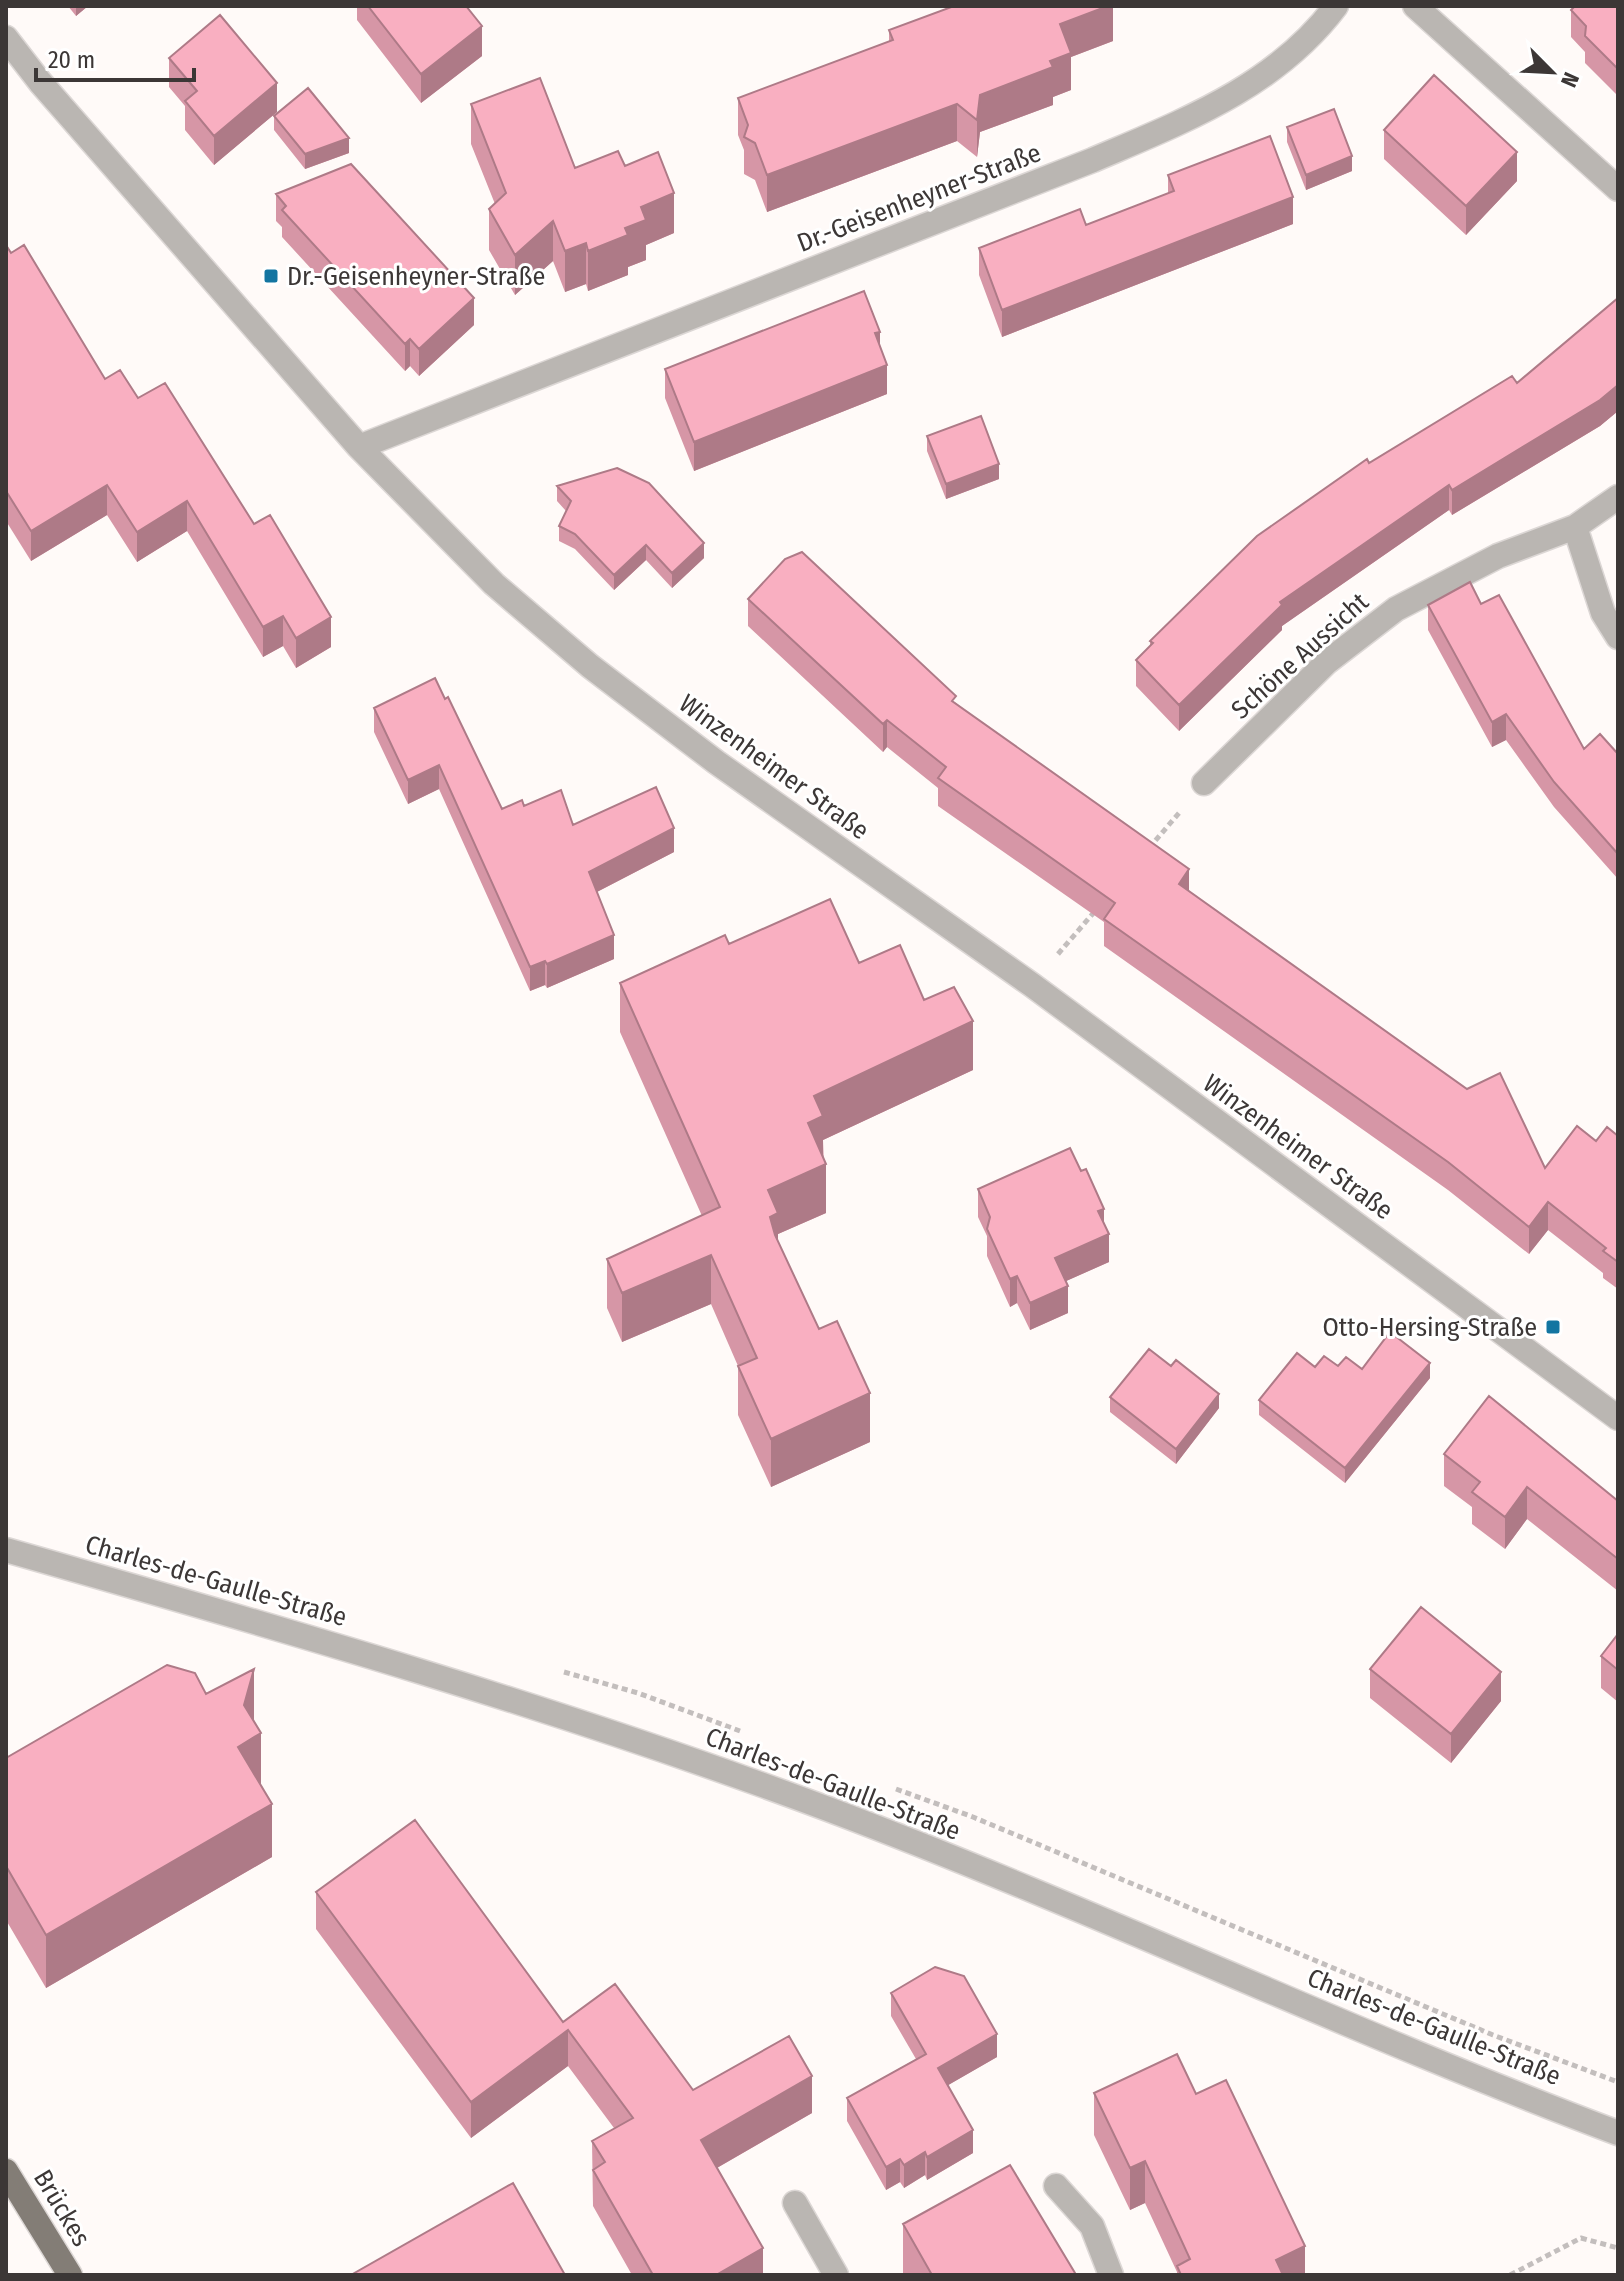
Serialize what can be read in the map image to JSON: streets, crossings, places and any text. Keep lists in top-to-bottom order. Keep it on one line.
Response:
{"streets":{"main road":["Brückes"],"street":["Dr.-Geisenheyner-Straße","Schöne Aussicht","Winzenheimer Straße","Charles-de-Gaulle-Straße"]},"crossings":[["Dr.-Geisenheyner-Straße","Winzenheimer Straße"]],"places":{"transit":["Dr.-Geisenheyner-Straße","Otto-Hersing-Straße"]},"scale_bar":"20 m","north":"bottom right"}
